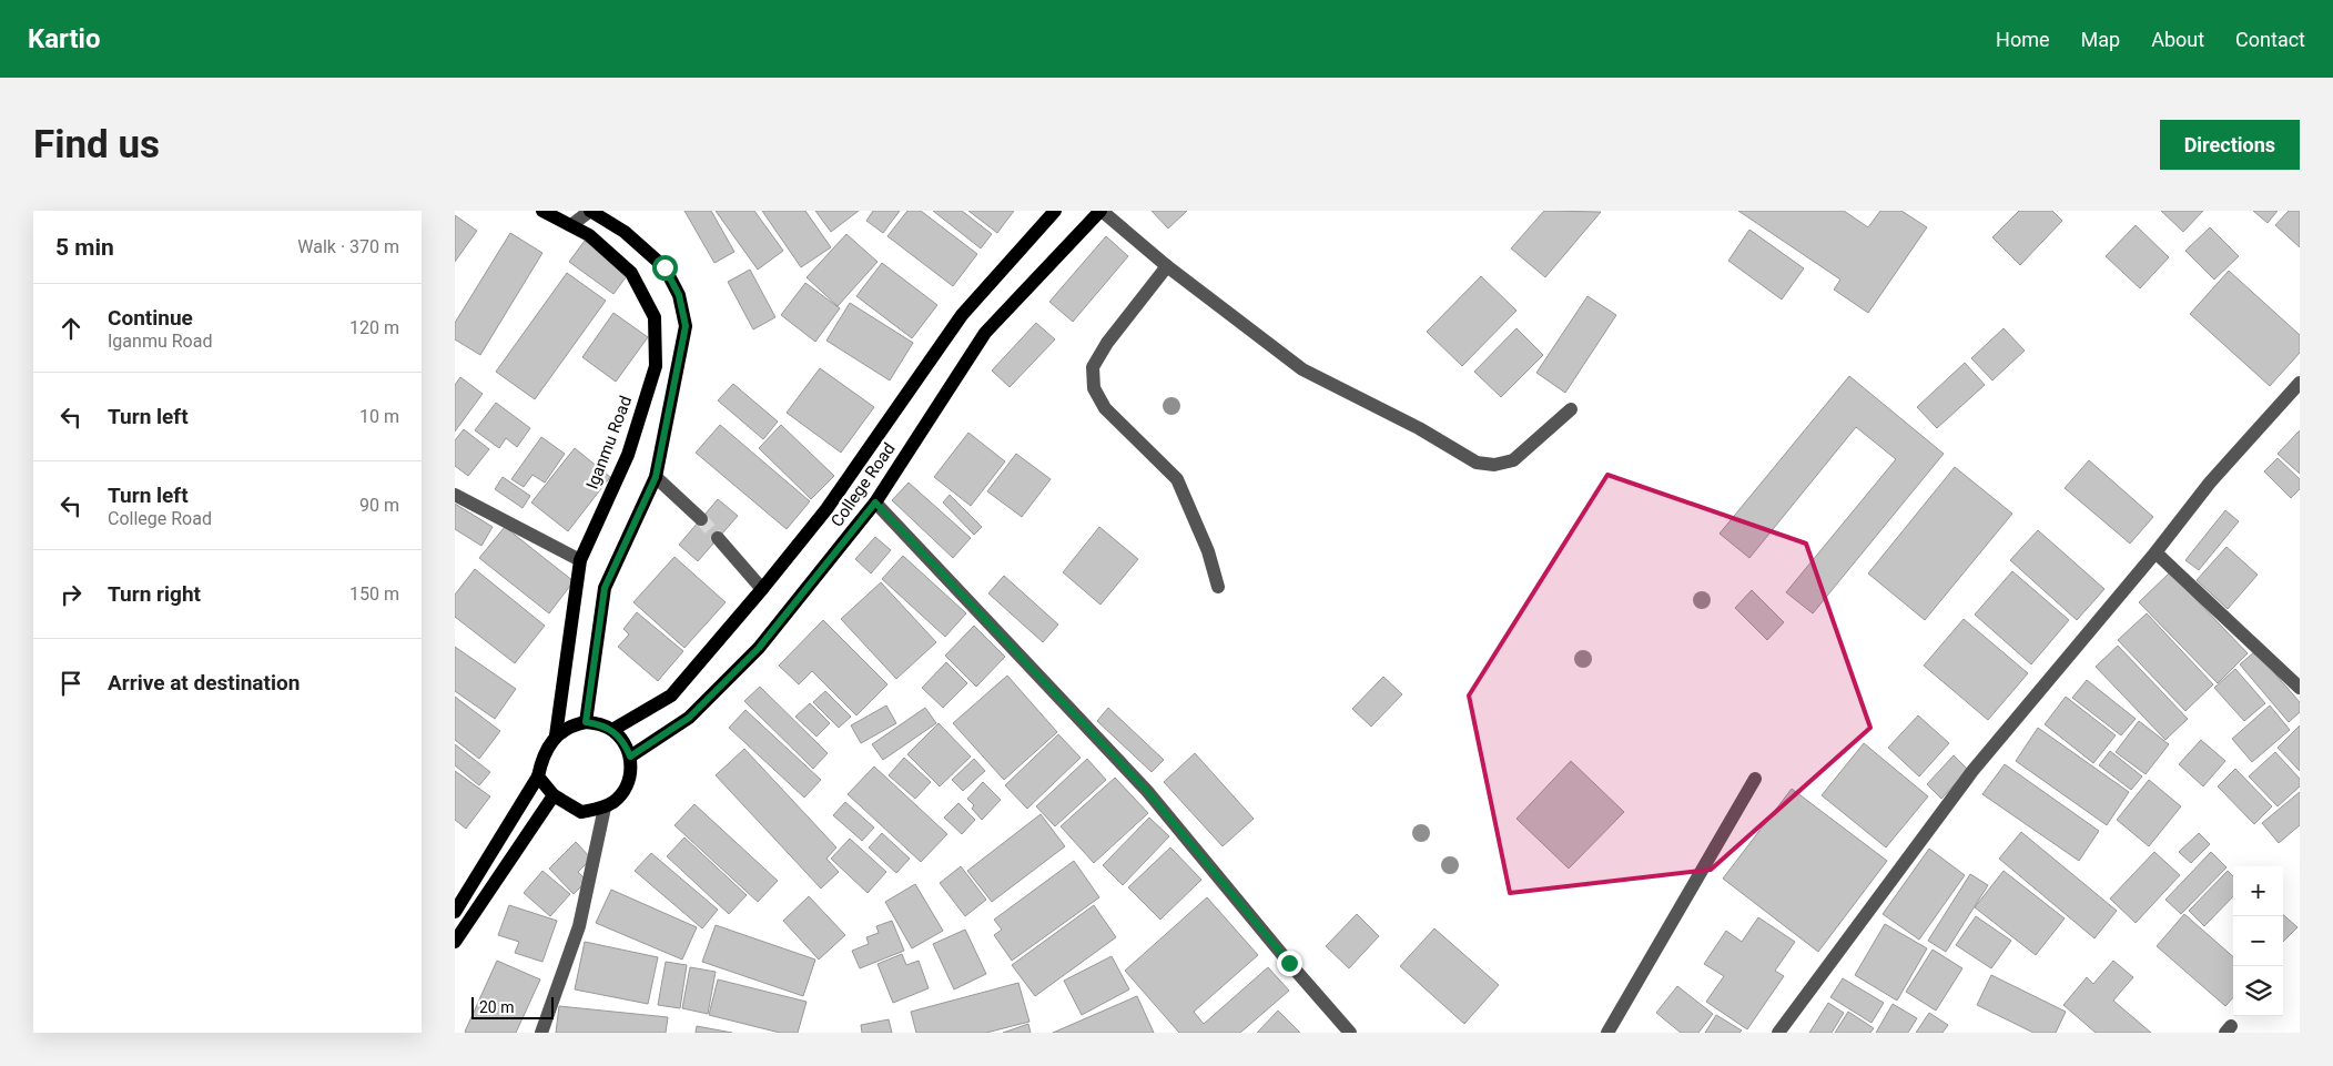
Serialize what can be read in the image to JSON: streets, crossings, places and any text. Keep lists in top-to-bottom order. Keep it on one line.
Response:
{"streets":{"main road":["Iganmu Road","College Road"]},"crossings":[["Iganmu Road","College Road"]],"scale_bar":"20 m","page":{"header":"Kartio","nav":["Home","Map","About","Contact"],"buttons":"Directions","title":"Find us","heading":["5 min","Walk · 370 m"],"list":[["Continue","Iganmu Road","120 m"],["Turn left","10 m"],["Turn left","College Road","90 m"],["Turn right","150 m"],"Arrive at destination"],"map_buttons":["+","−"],"scale":"20 m"}}
